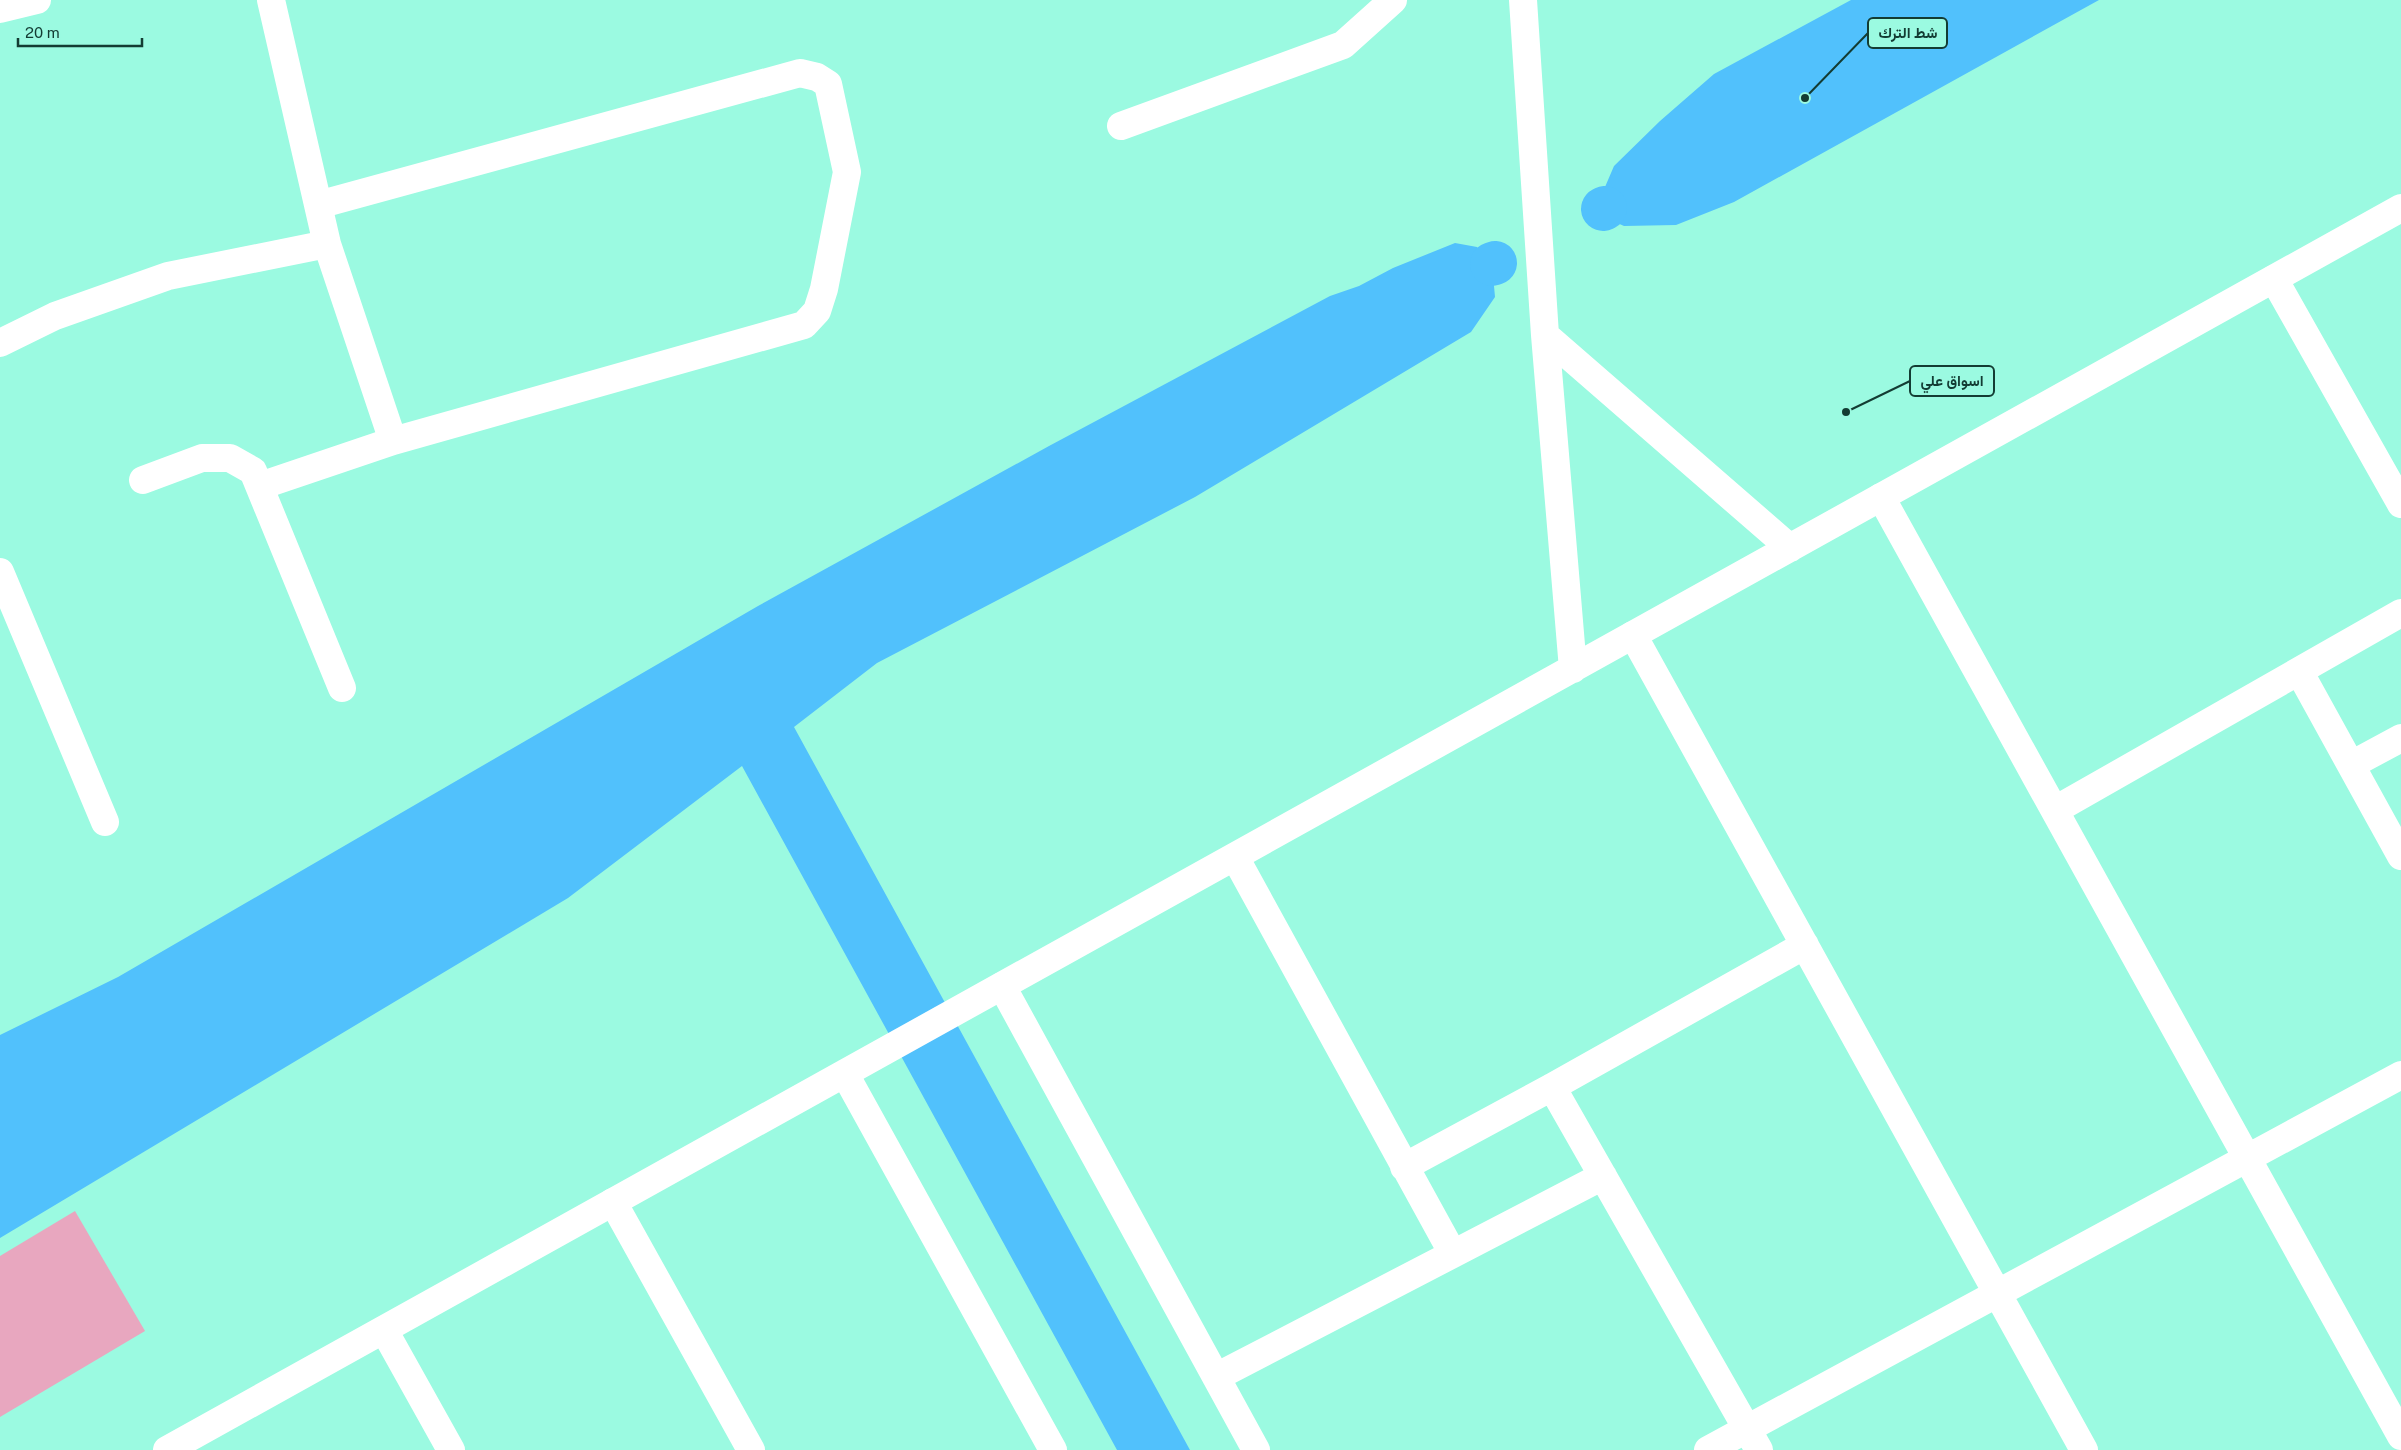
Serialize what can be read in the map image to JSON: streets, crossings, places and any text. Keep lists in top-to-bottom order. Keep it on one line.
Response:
{"places":["شط الترك","اسواق علي"],"scale_bar":"20 m"}
